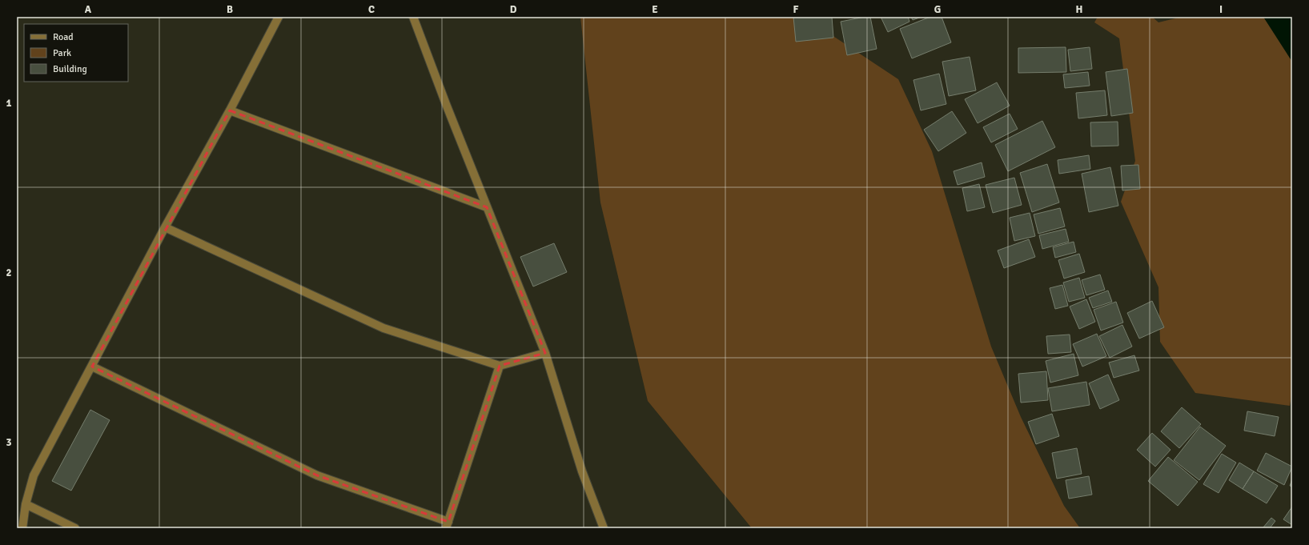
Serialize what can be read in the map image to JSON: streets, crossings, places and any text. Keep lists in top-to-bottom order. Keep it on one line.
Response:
{"legend":["Road","Park","Building"],"grid":{"columns":["A","B","C","D","E","F","G","H","I"],"rows":["1","2","3"]}}
